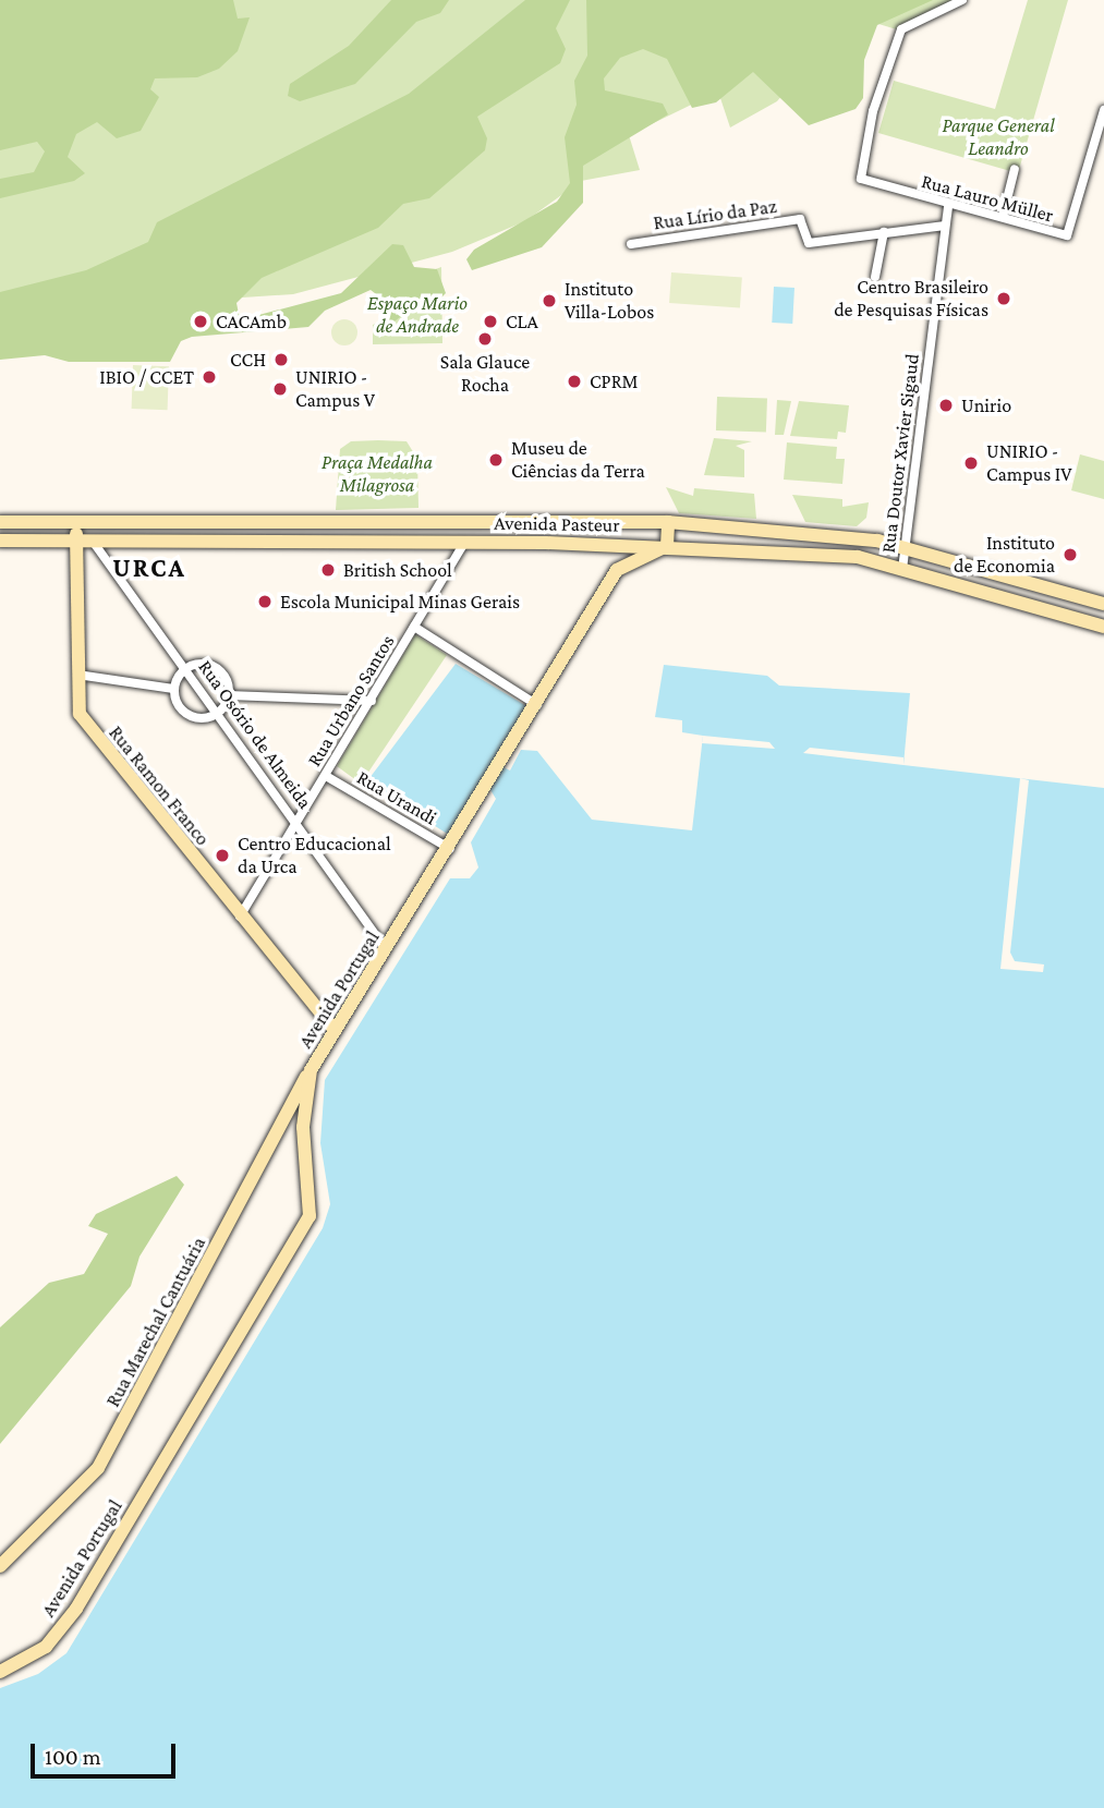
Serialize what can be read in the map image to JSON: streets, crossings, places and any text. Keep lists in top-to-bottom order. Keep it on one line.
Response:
{"streets":{"street":["Rua Lauro Müller","Rua Lírio da Paz","Rua Doutor Xavier Sigaud","Avenida Pasteur","Rua Urbano Santos","Rua Osório de Almeida","Rua Ramon Franco","Rua Urandi","Avenida Portugal","Rua Marechal Cantuária"]},"crossings":[["Rua Lauro Müller","Rua Doutor Xavier Sigaud"],["Rua Doutor Xavier Sigaud","Avenida Pasteur"],["Avenida Pasteur","Rua Urbano Santos"],["Avenida Pasteur","Rua Osório de Almeida"],["Avenida Pasteur","Rua Ramon Franco"],["Avenida Pasteur","Avenida Portugal"],["Rua Urbano Santos","Rua Osório de Almeida"],["Rua Urbano Santos","Rua Ramon Franco"],["Rua Urbano Santos","Rua Urandi"],["Rua Osório de Almeida","Avenida Portugal"],["Rua Ramon Franco","Avenida Portugal"],["Rua Urandi","Avenida Portugal"],["Avenida Portugal","Rua Marechal Cantuária"]],"districts":["URCA"],"parks":["Parque General Leandro","Espaço Mario de Andrade","Praça Medalha Milagrosa"],"places":["Centro Brasileiro de Pesquisas Físicas","Instituto Villa-Lobos","CACAmb","CLA","Sala Glauce Rocha","CCH","IBIO / CCET","CPRM","UNIRIO - Campus V","Unirio","Museu de Ciências da Terra","UNIRIO - Campus IV","Instituto de Economia","British School","Escola Municipal Minas Gerais","Centro Educacional da Urca"],"scale_bar":"100 m"}
